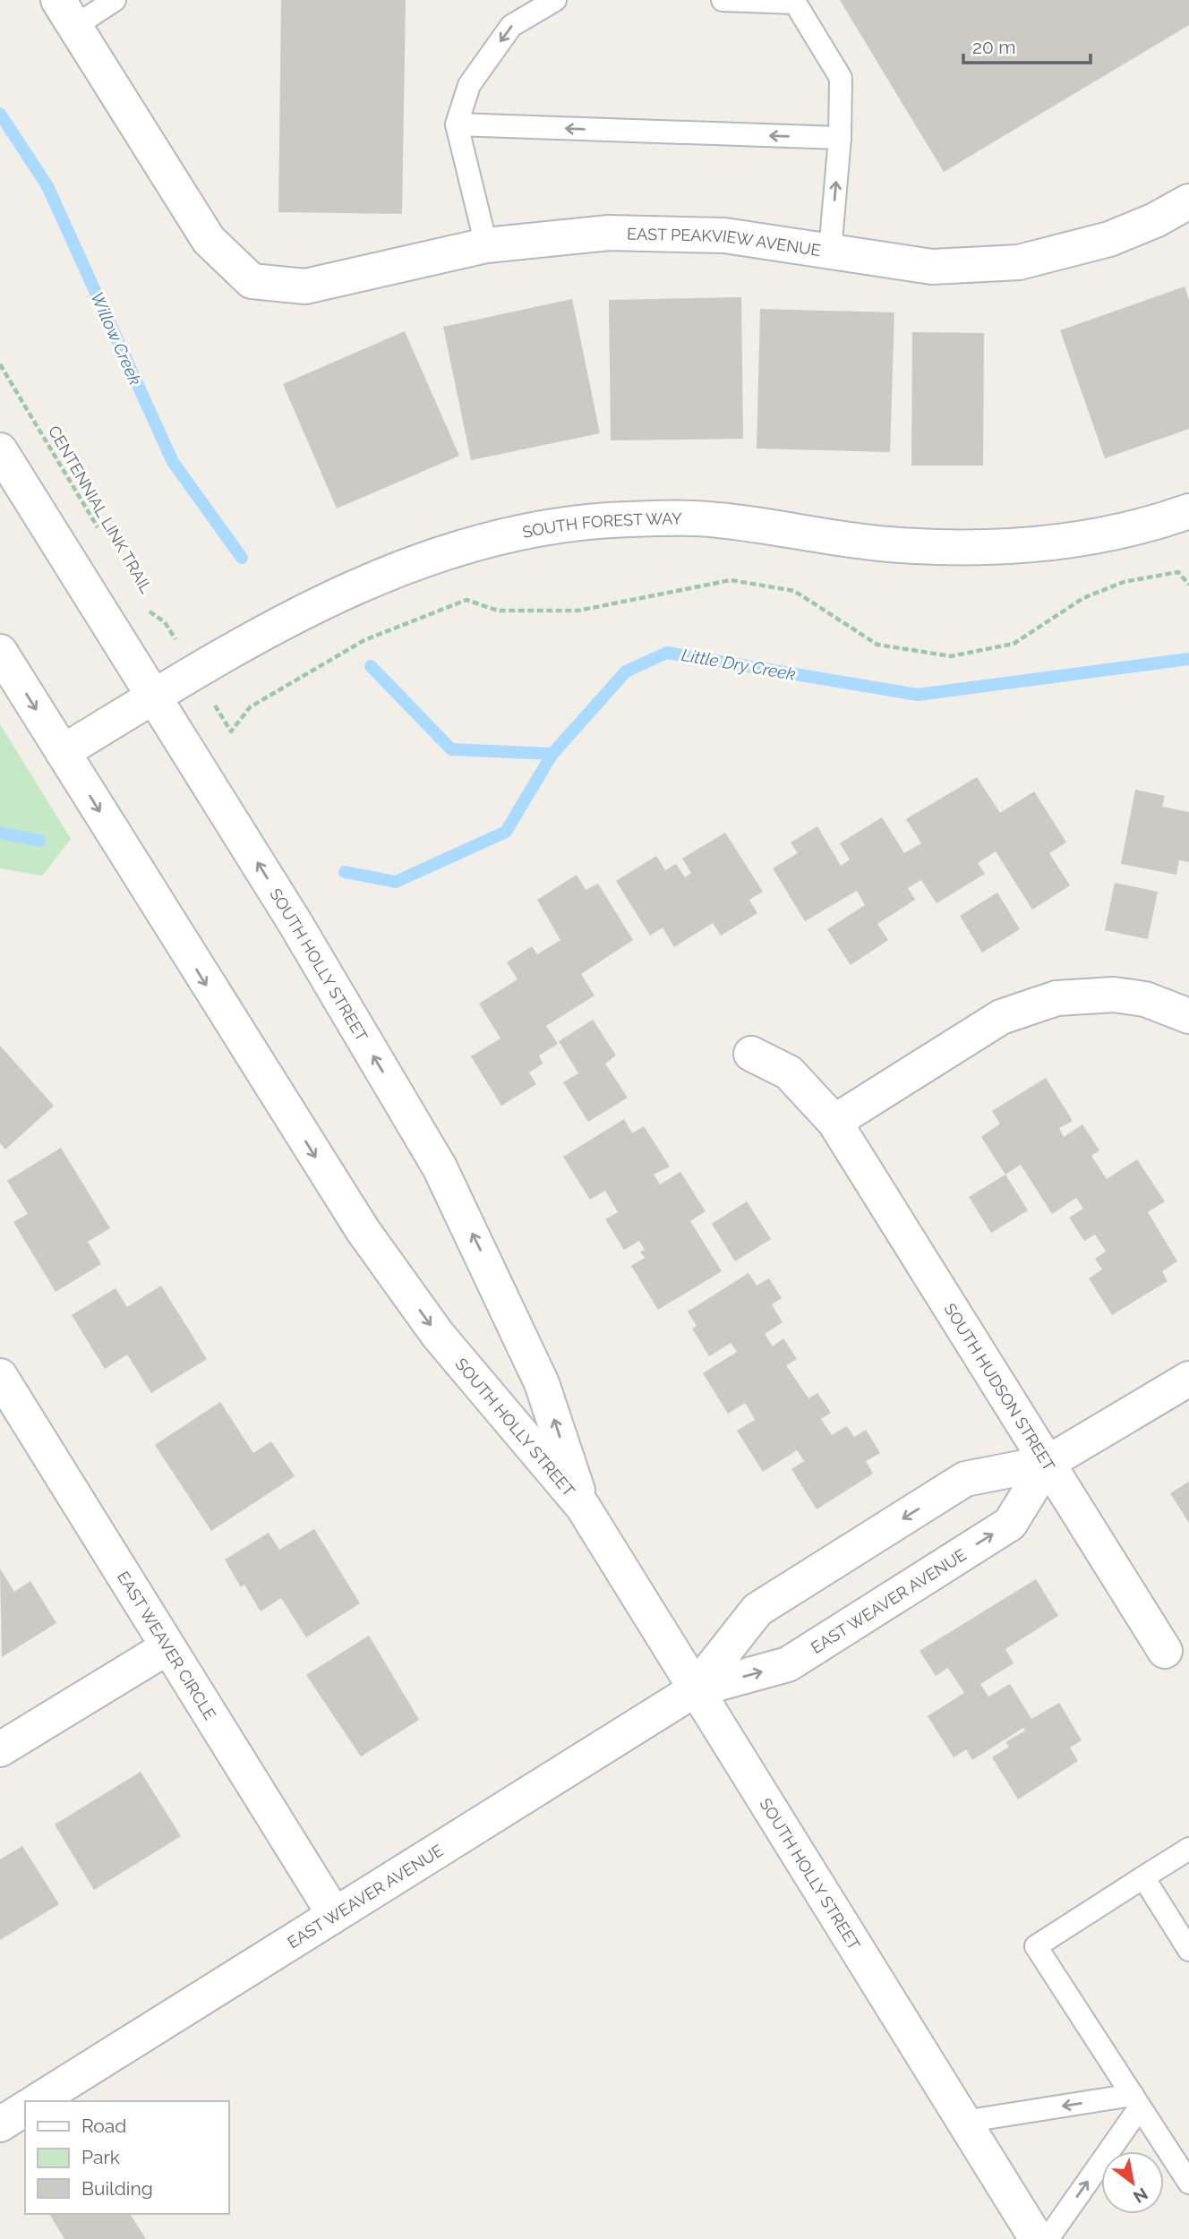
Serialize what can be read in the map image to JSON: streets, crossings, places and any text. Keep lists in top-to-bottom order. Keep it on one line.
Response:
{"streets":{"street":["EAST PEAKVIEW AVENUE","SOUTH FOREST WAY","SOUTH HOLLY STREET","SOUTH HUDSON STREET","EAST WEAVER AVENUE","EAST WEAVER CIRCLE"],"path":["CENTENNIAL LINK TRAIL"]},"crossings":[["CENTENNIAL LINK TRAIL","SOUTH FOREST WAY"],["SOUTH FOREST WAY","SOUTH HOLLY STREET"],["SOUTH HOLLY STREET","EAST WEAVER AVENUE"],["SOUTH HUDSON STREET","EAST WEAVER AVENUE"],["EAST WEAVER AVENUE","EAST WEAVER CIRCLE"]],"water":["Willow Creek","Little Dry Creek"],"legend":["Road","Park","Building"],"scale_bar":"20 m","north":"bottom right"}
